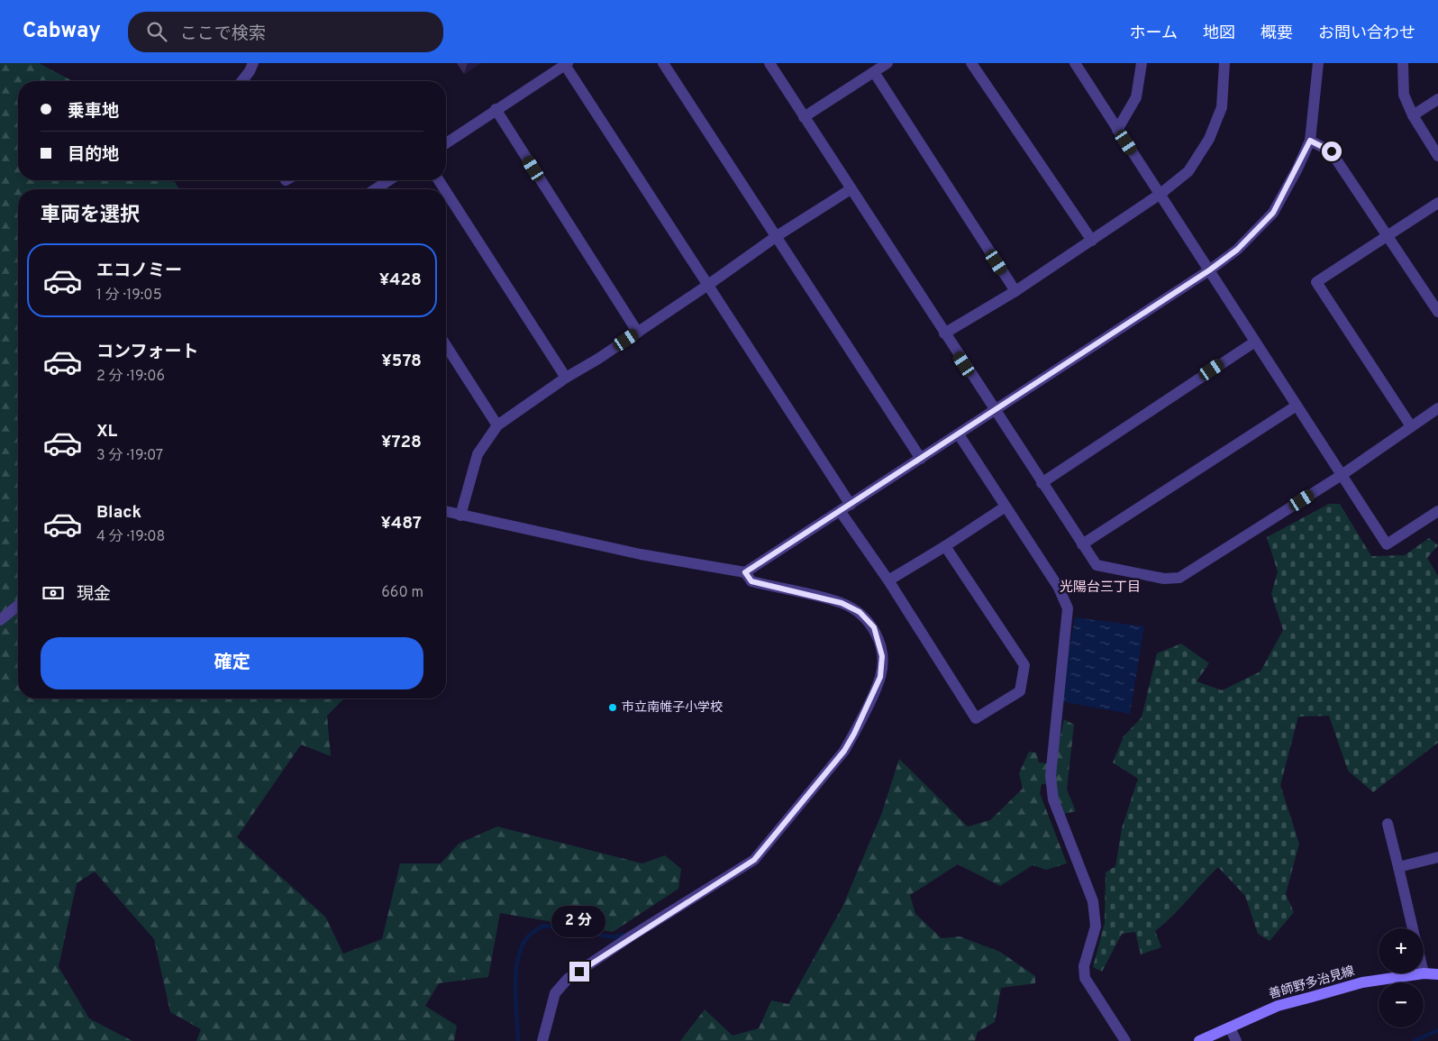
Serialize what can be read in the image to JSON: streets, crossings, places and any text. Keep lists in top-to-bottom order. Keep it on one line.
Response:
{"streets":{"main road":["善師野多治見線"]},"districts":["光陽台三丁目"],"places":["市立南帷子小学校"],"page":{"header":"Cabway","search":"ここで検索","nav":["ホーム","地図","概要","お問い合わせ"],"banner":["乗車地","目的地"],"heading":"車両を選択","list":[{"name":"エコノミー","note":"1 分 · 19:05","value":"¥428"},{"name":"コンフォート","note":"2 分 · 19:06","value":"¥578"},{"name":"XL","note":"3 分 · 19:07","value":"¥728"},{"name":"Black","note":"4 分 · 19:08","value":"¥487"}],"pay":["現金","660 m"],"buttons":"確定","bubble":"2 分","map_buttons":["+","−"]}}
